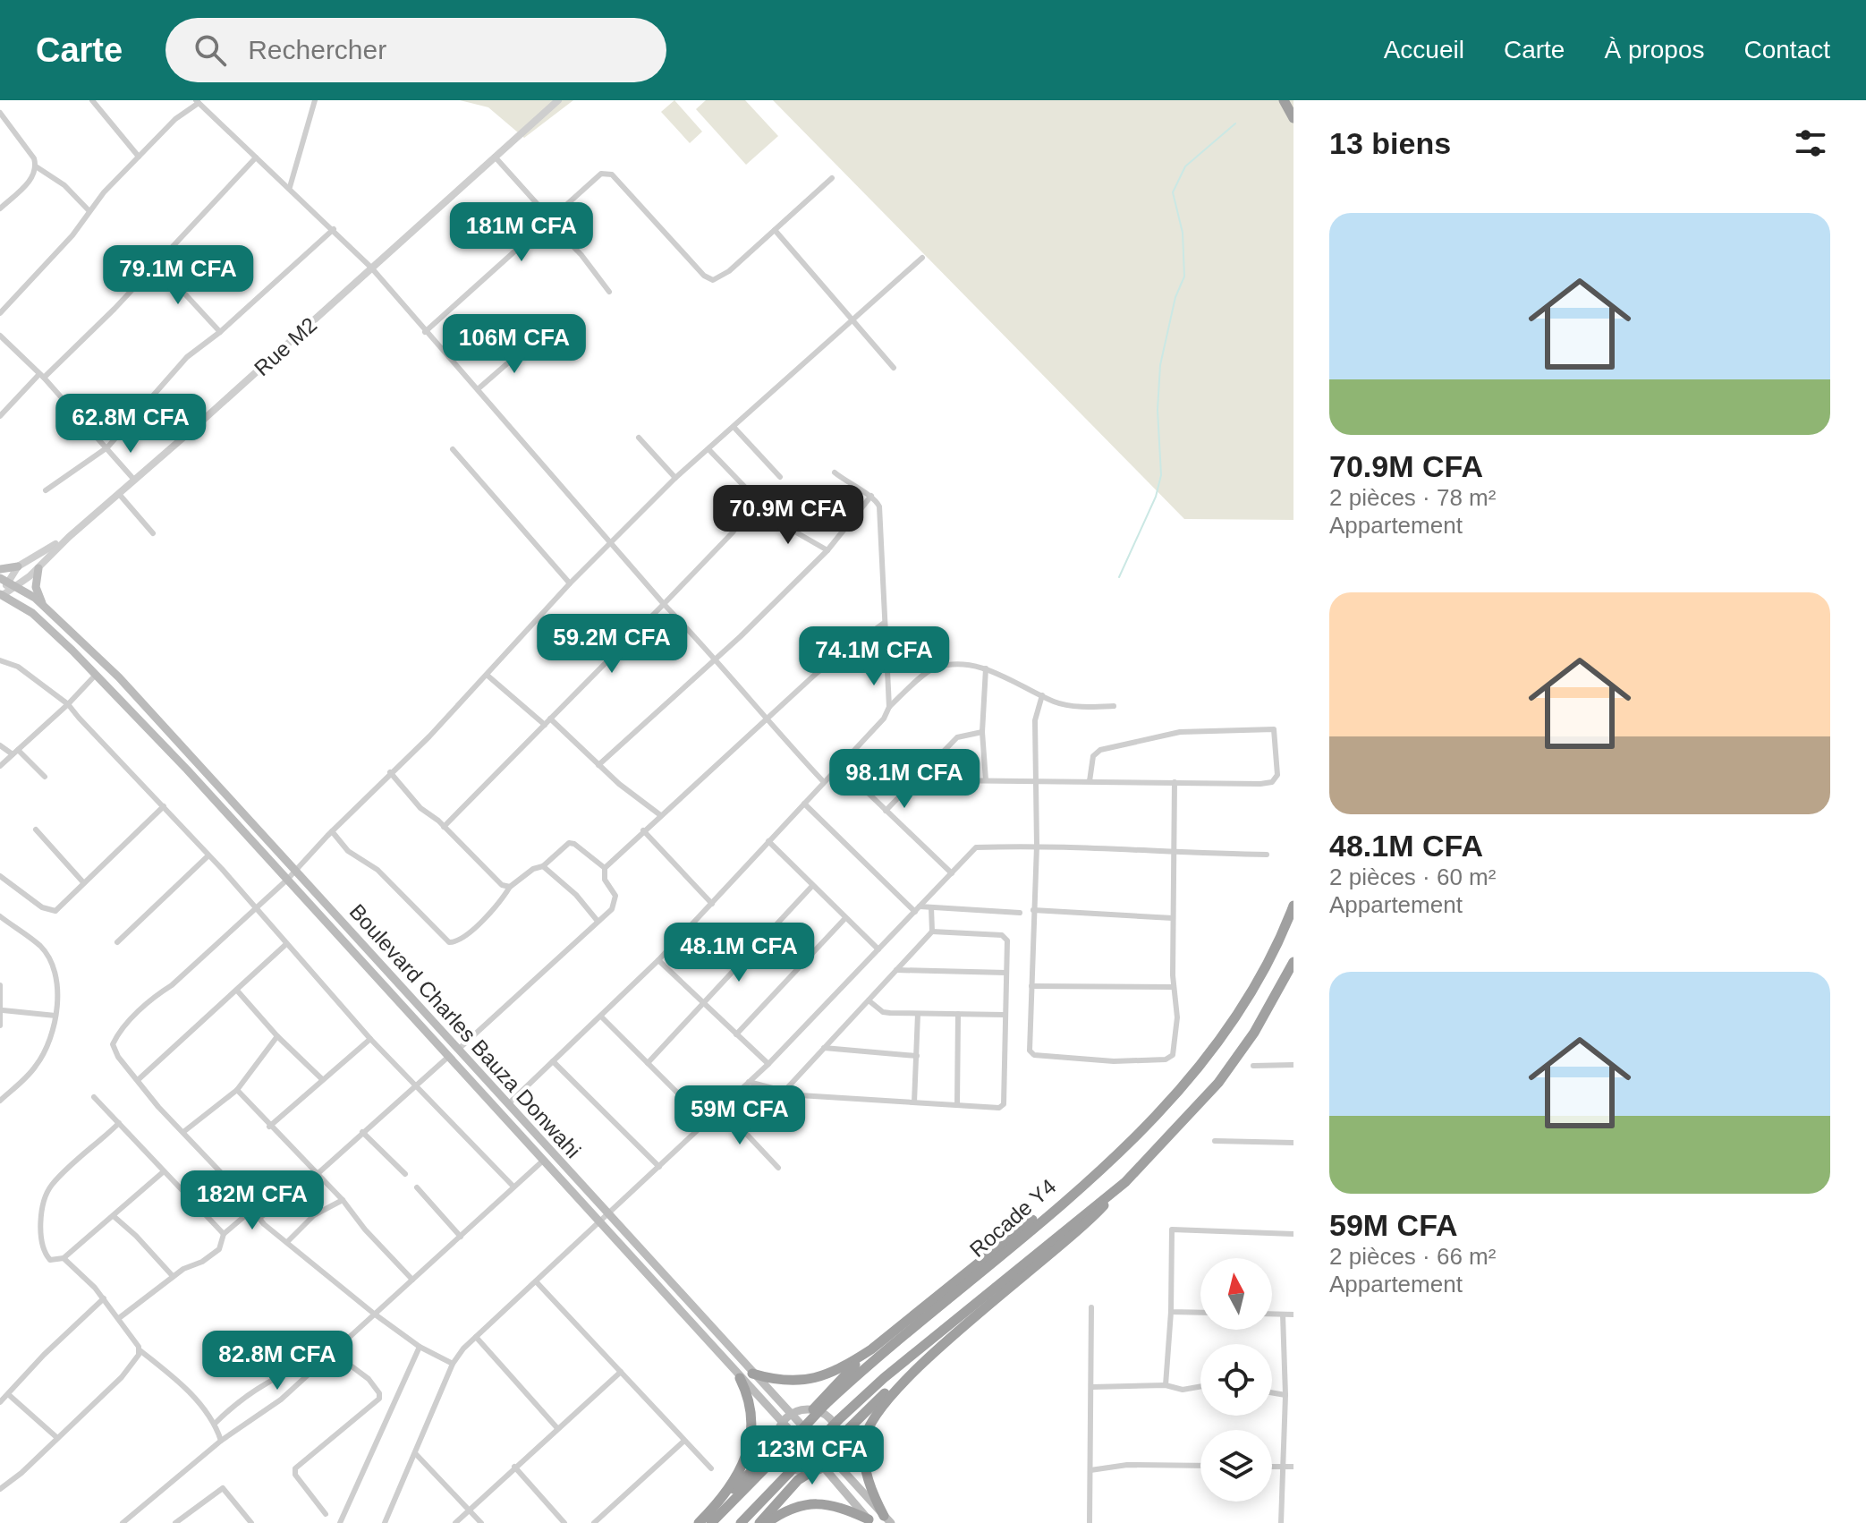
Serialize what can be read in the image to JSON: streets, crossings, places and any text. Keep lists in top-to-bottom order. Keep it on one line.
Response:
{"streets":{"highway":["Rocade Y4"],"main road":["Boulevard Charles Bauza Donwahi"],"street":["Rue M2"]},"crossings":[["Rue M2","Boulevard Charles Bauza Donwahi"]],"north":"top","page":{"header":"Carte","search":"Rechercher","nav":["Accueil","Carte","À propos","Contact"],"heading":"13 biens","list":[{"name":"70.9M CFA","note":"2 pièces · 78 m² · Appartement"},{"name":"48.1M CFA","note":"2 pièces · 60 m² · Appartement"},{"name":"59M CFA","note":"2 pièces · 66 m² · Appartement"}],"price":["181M CFA","79.1M CFA","106M CFA","62.8M CFA","70.9M CFA","59.2M CFA","74.1M CFA","98.1M CFA","48.1M CFA","59M CFA","182M CFA","82.8M CFA","123M CFA"]}}
